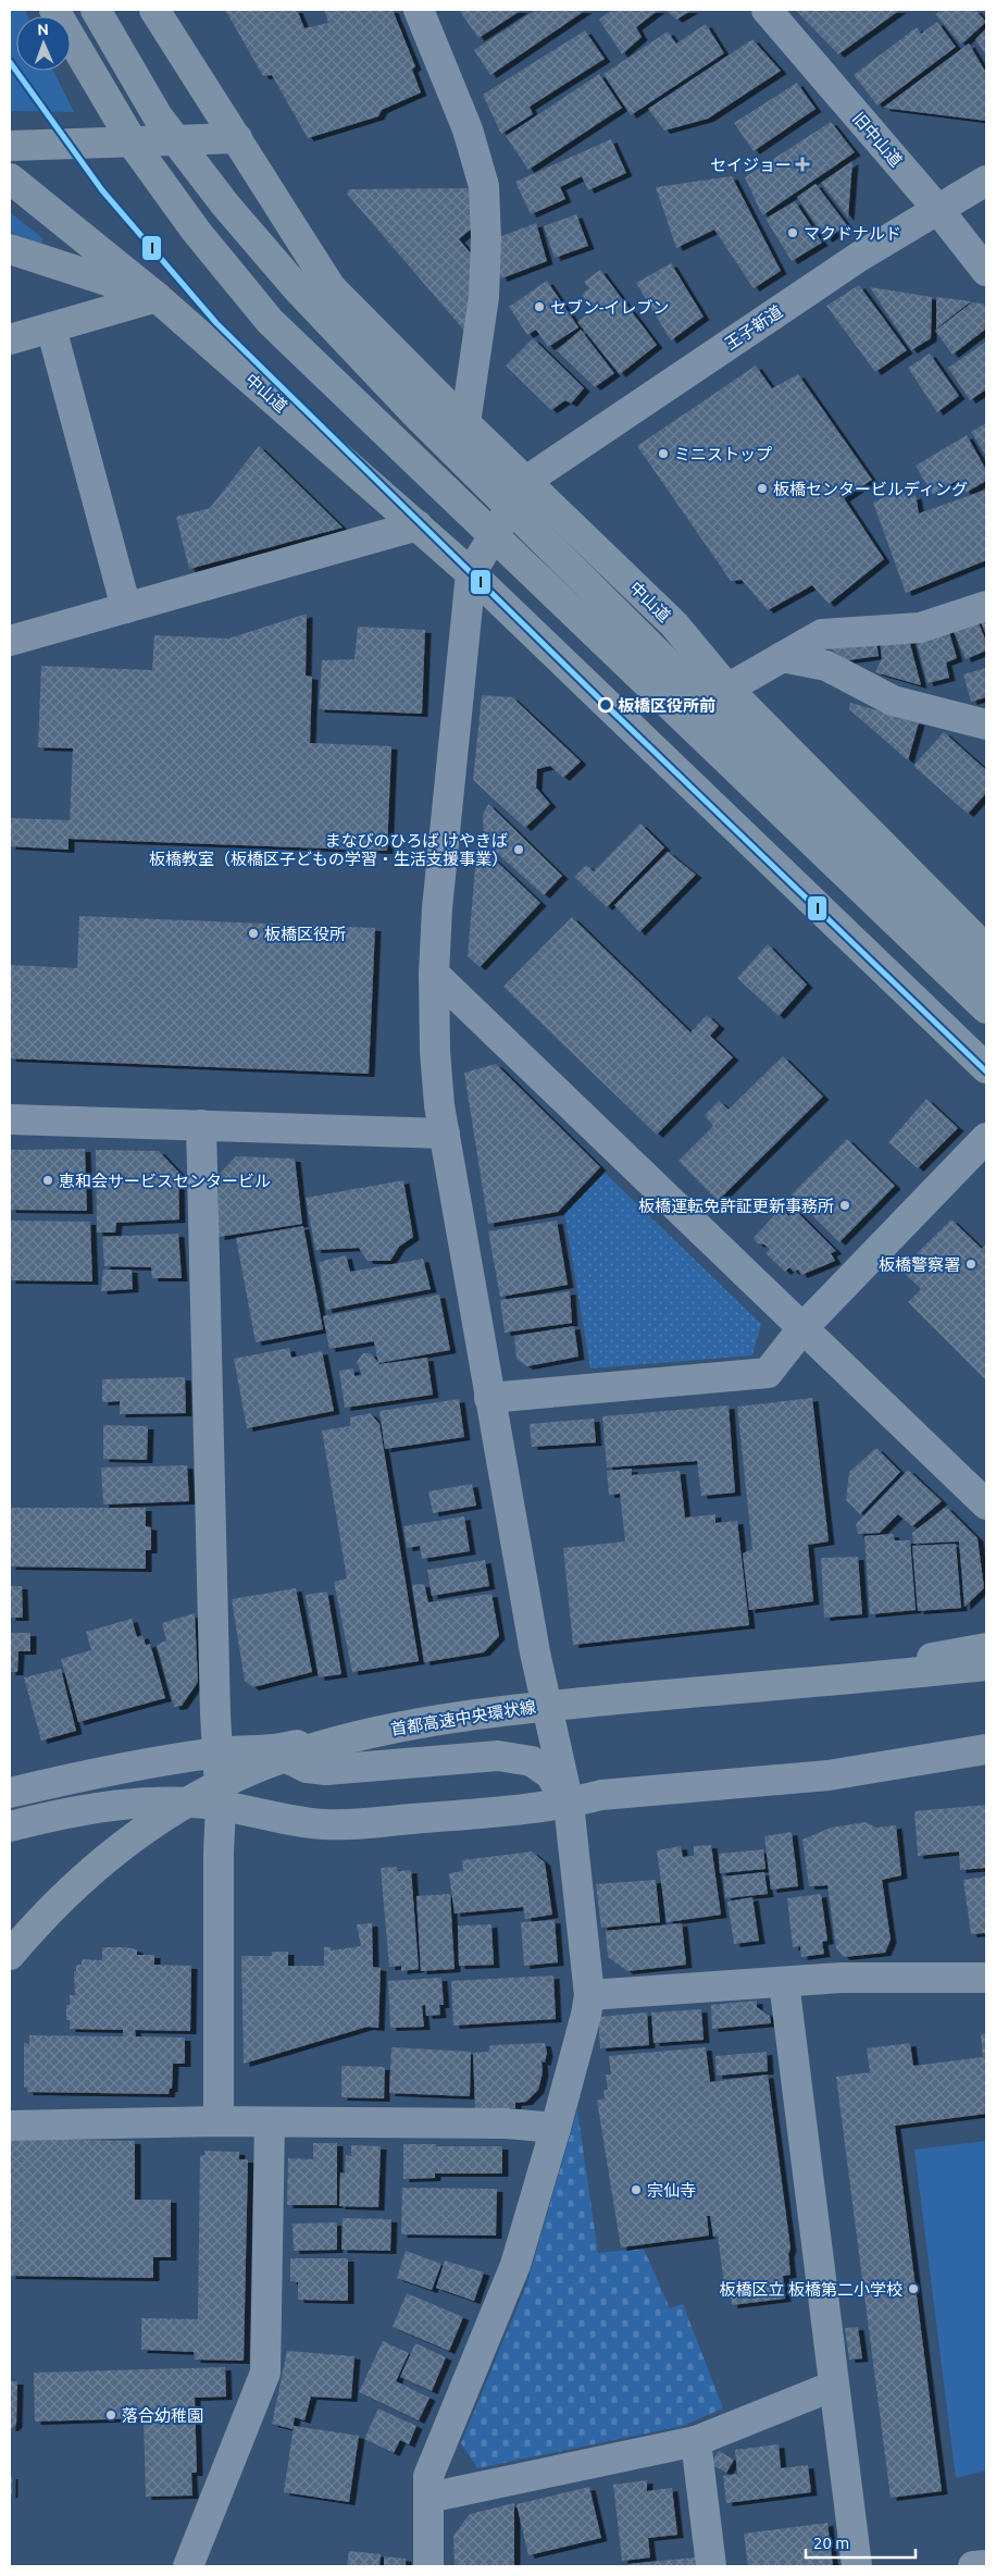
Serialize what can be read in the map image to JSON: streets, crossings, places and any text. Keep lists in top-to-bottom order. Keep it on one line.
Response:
{"streets":{"highway":["中山道","首都高速中央環状線"],"street":["旧中山道","王子新道"]},"crossings":[["旧中山道","王子新道"],["王子新道","中山道"]],"places":{"health":["セイジョー"],"other":["マクドナルド","セブン-イレブン","ミニストップ","板橋センタービルディング","板橋区役所前","まなびのひろば けやきば 板橋教室（板橋区子どもの学習・生活支援事業）","板橋区役所","恵和会サービスセンタービル","板橋運転免許証更新事務所","板橋警察署","宗仙寺","板橋区立 板橋第二小学校","落合幼稚園"]},"lines":["transit line I"],"scale_bar":"20 m","north":"top"}
